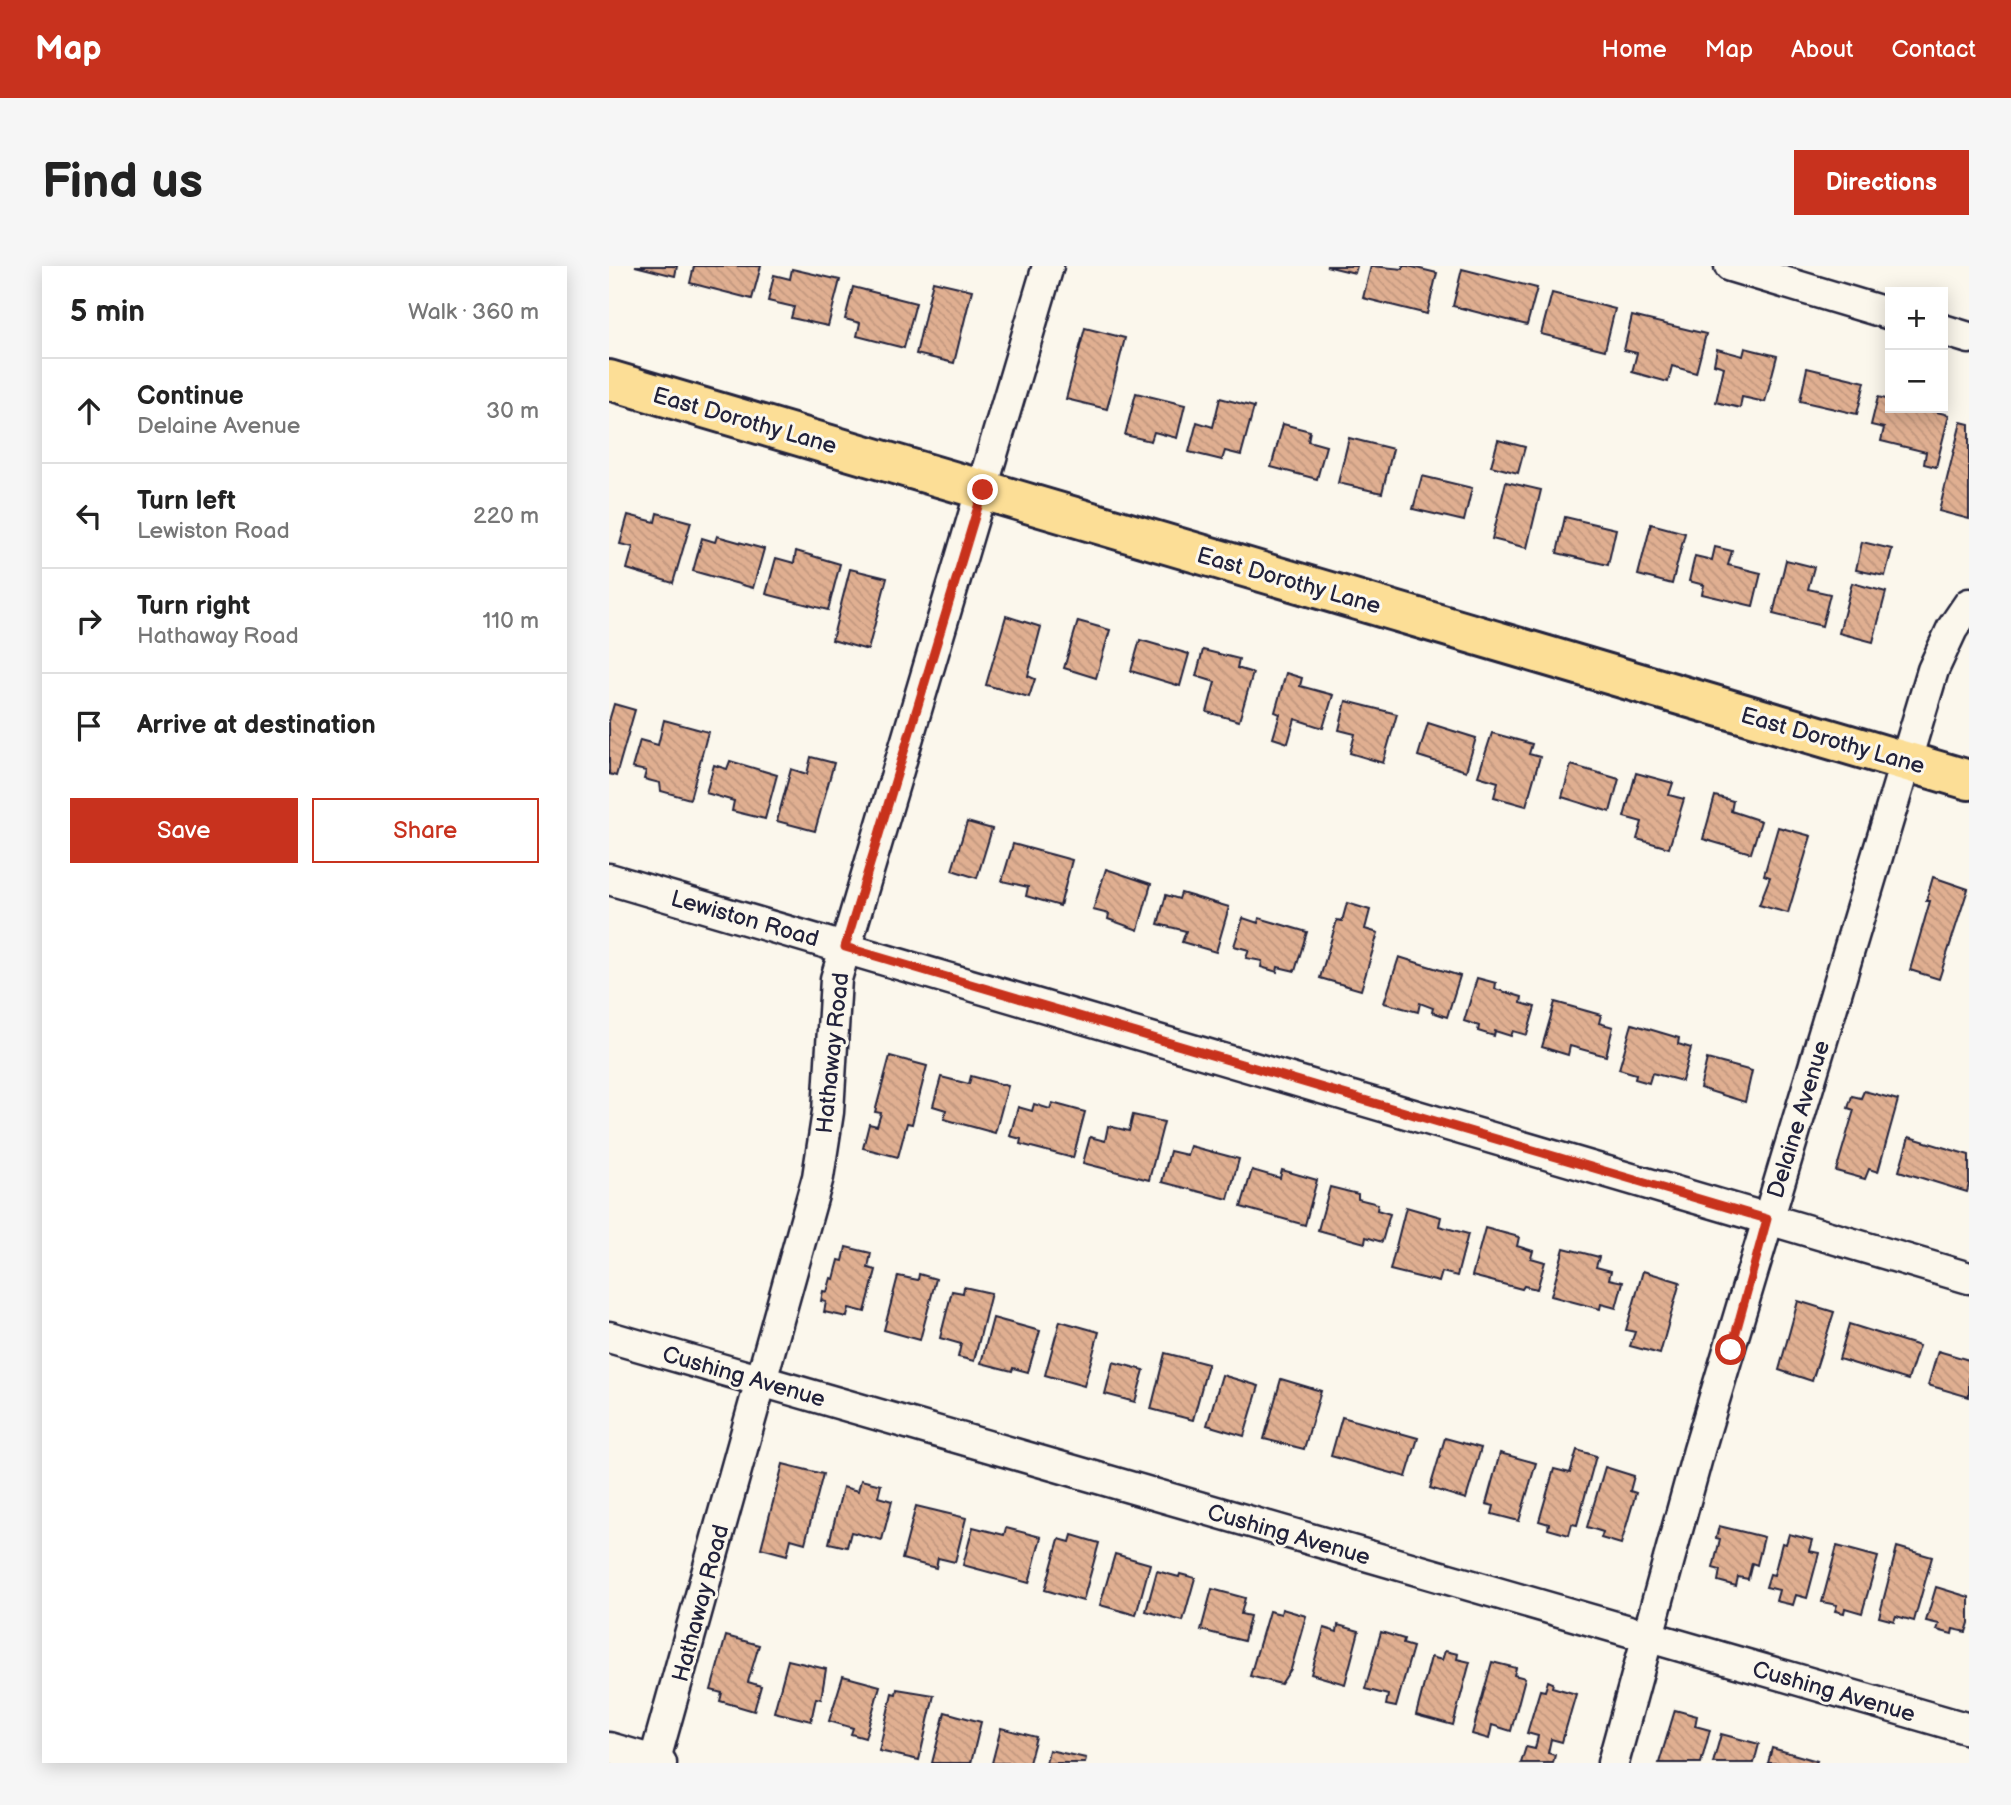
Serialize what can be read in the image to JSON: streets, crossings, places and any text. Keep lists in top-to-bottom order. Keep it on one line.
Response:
{"streets":{"main road":["East Dorothy Lane"],"street":["Lewiston Road","Hathaway Road","Delaine Avenue","Cushing Avenue"]},"crossings":[["East Dorothy Lane","Hathaway Road"],["East Dorothy Lane","Delaine Avenue"],["Lewiston Road","Hathaway Road"],["Lewiston Road","Delaine Avenue"],["Hathaway Road","Cushing Avenue"],["Delaine Avenue","Cushing Avenue"]],"page":{"header":"Map","nav":["Home","Map","About","Contact"],"buttons":["Directions",["Save","Share"]],"title":"Find us","heading":["5 min","Walk · 360 m"],"map_buttons":["+","−"],"list":[["Continue","Delaine Avenue","30 m"],["Turn left","Lewiston Road","220 m"],["Turn right","Hathaway Road","110 m"],"Arrive at destination"]}}
